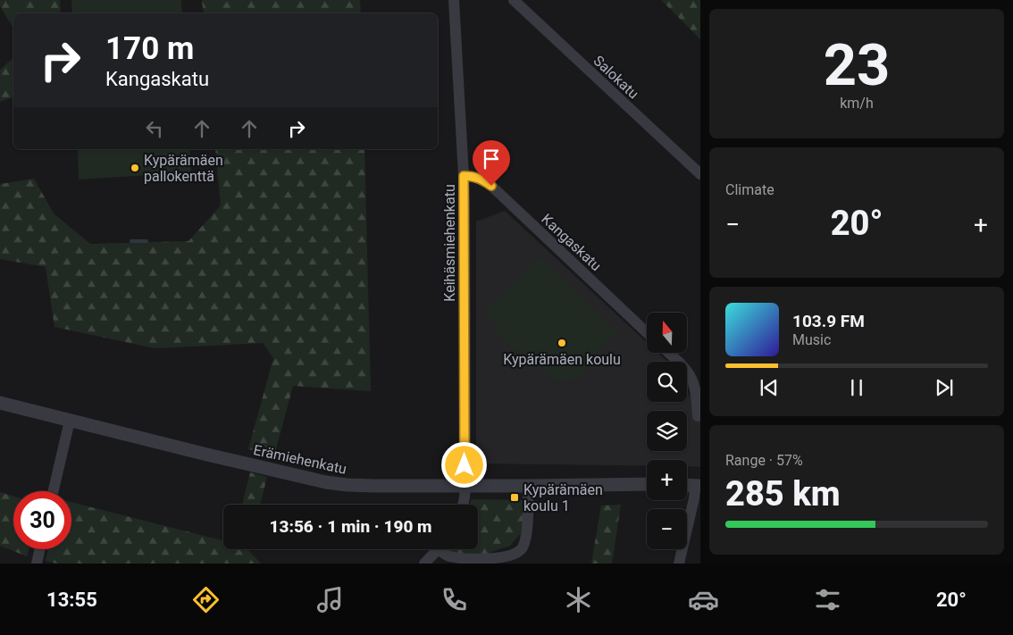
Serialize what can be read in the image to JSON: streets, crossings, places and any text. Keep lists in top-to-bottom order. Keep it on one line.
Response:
{"streets":{"street":["Salokatu","Kangaskatu","Keihäsmiehenkatu","Erämiehenkatu"]},"crossings":[["Kangaskatu","Keihäsmiehenkatu"],["Keihäsmiehenkatu","Erämiehenkatu"]],"places":{"other":["Kypärämäen pallokenttä","Kypärämäen koulu"],"transit":["Kypärämäen koulu 1"]},"north":"top","page":{"tile":[["23","km/h"],"Climate",["Range · 57%","285 km"]],"turn":["170 m","Kangaskatu"],"heat":["−","20°","+"],"song":["103.9 FM","Music"],"map_buttons":["+","−"],"limit":"30","trip":"13:56 · 1 min · 190 m","tabs":["13:55","20°"]}}
